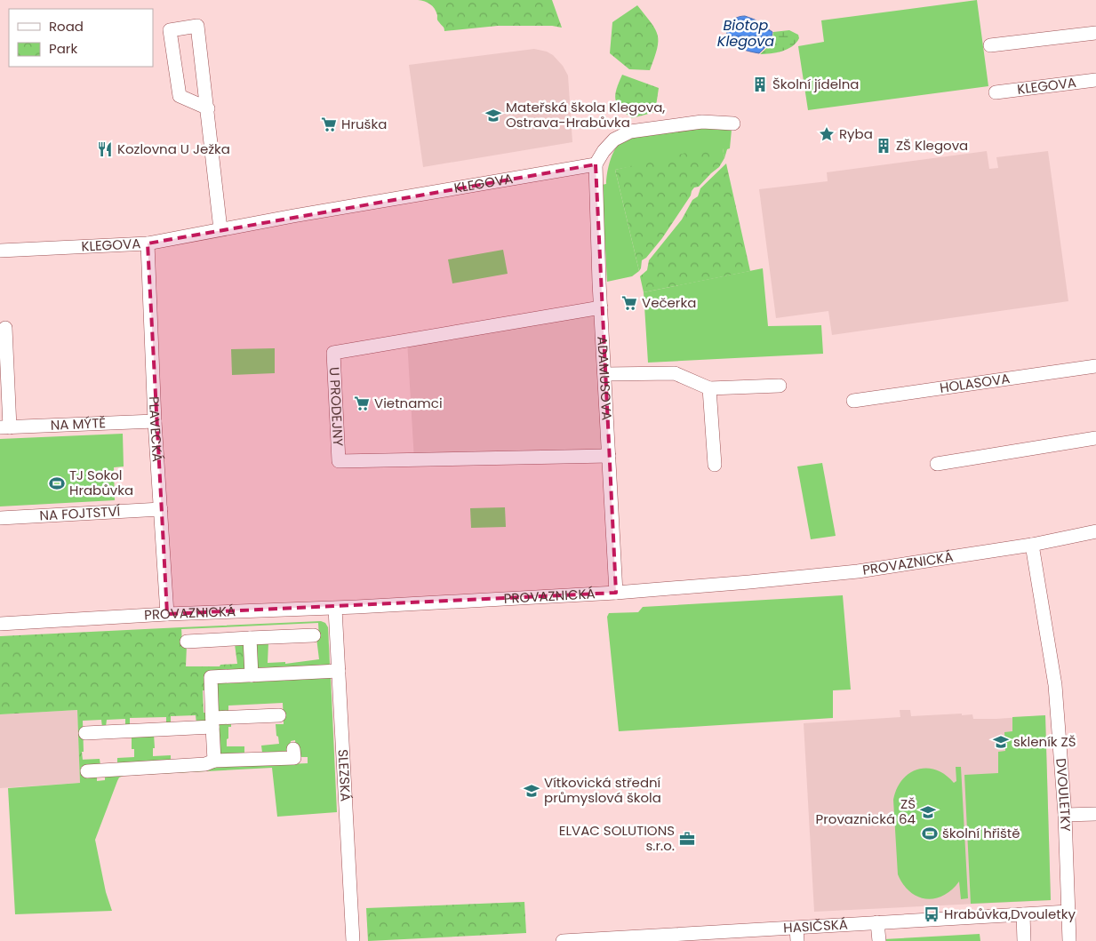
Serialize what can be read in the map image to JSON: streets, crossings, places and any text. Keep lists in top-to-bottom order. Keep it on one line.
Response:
{"streets":{"street":["KLEGOVA","ADAMUSOVA","HOLASOVA","U PRODEJNY","NA MÝTĚ","PLAVECKÁ","NA FOJTSTVÍ","PROVAZNICKÁ","SLEZSKÁ","DVOULETKY","HASIČSKÁ"]},"crossings":[["KLEGOVA","ADAMUSOVA"],["KLEGOVA","PLAVECKÁ"],["ADAMUSOVA","U PRODEJNY"],["ADAMUSOVA","PROVAZNICKÁ"],["NA MÝTĚ","PLAVECKÁ"],["PLAVECKÁ","NA FOJTSTVÍ"],["PLAVECKÁ","PROVAZNICKÁ"],["PROVAZNICKÁ","SLEZSKÁ"],["PROVAZNICKÁ","DVOULETKY"],["DVOULETKY","HASIČSKÁ"]],"water":["Biotop Klegova"],"places":{"building":["Školní jídelna","ZŠ Klegova"],"school or university":["Mateřská škola Klegova, Ostrava-Hrabůvka","skleník ZŠ","Vítkovická střední průmyslová škola","ZŠ Provaznická 64"],"supermarket":["Hruška","Večerka","Vietnamci"],"place":["Ryba"],"restaurant":["Kozlovna U Ježka"],"sports":["TJ Sokol Hrabůvka","školní hřiště"],"office":["ELVAC SOLUTIONS s.r.o."],"bus stop":["Hrabůvka,Dvouletky"]},"legend":["Road","Park"]}
